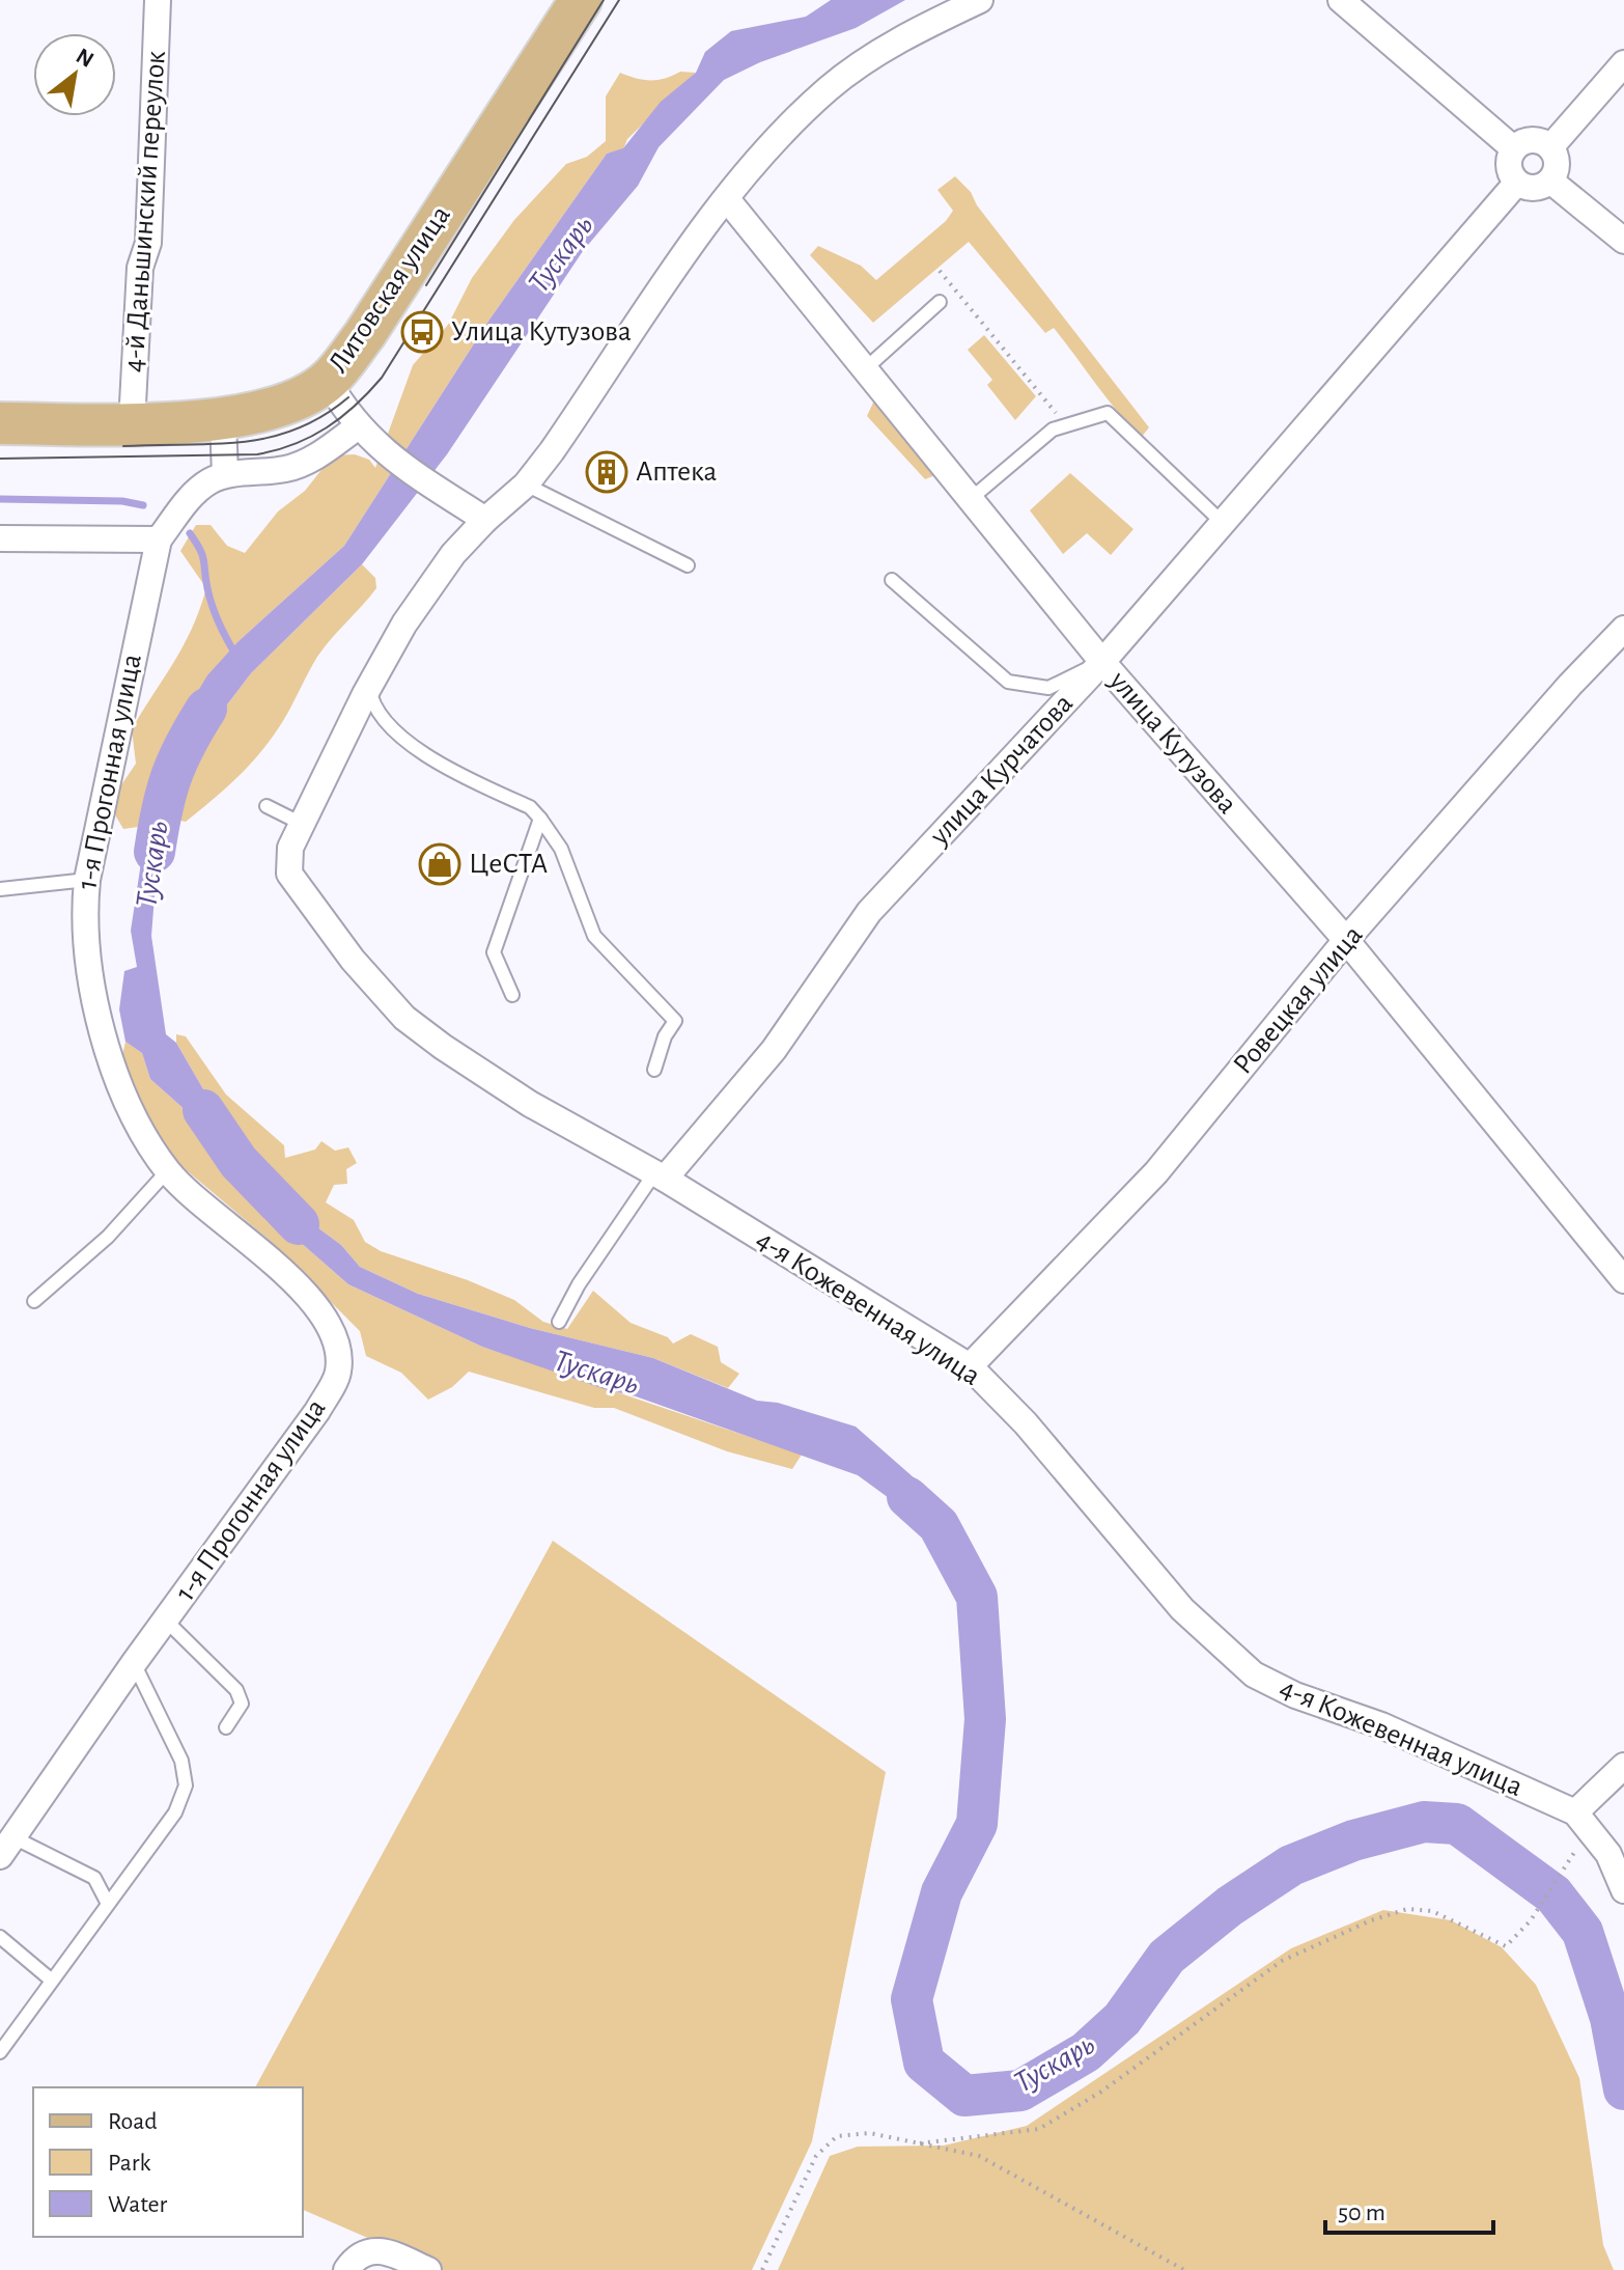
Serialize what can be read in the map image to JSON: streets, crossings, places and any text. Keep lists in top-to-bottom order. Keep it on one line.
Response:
{"streets":{"main road":["Литовская улица"],"street":["4-й Даньшинский переулок","улица Кутузова","улица Курчатова","1-я Прогонная улица","Ровецкая улица","4-я Кожевенная улица"]},"crossings":[["4-й Даньшинский переулок","Литовская улица"],["улица Кутузова","улица Курчатова"],["улица Кутузова","Ровецкая улица"],["улица Кутузова","4-я Кожевенная улица"],["улица Курчатова","4-я Кожевенная улица"],["Ровецкая улица","4-я Кожевенная улица"]],"water":["Тускарь"],"places":{"bus stop":["Улица Кутузова"],"building":["Аптека"],"shop":["ЦеСТА"]},"legend":["Road","Park","Water"],"scale_bar":"50 m","north":"top right"}
